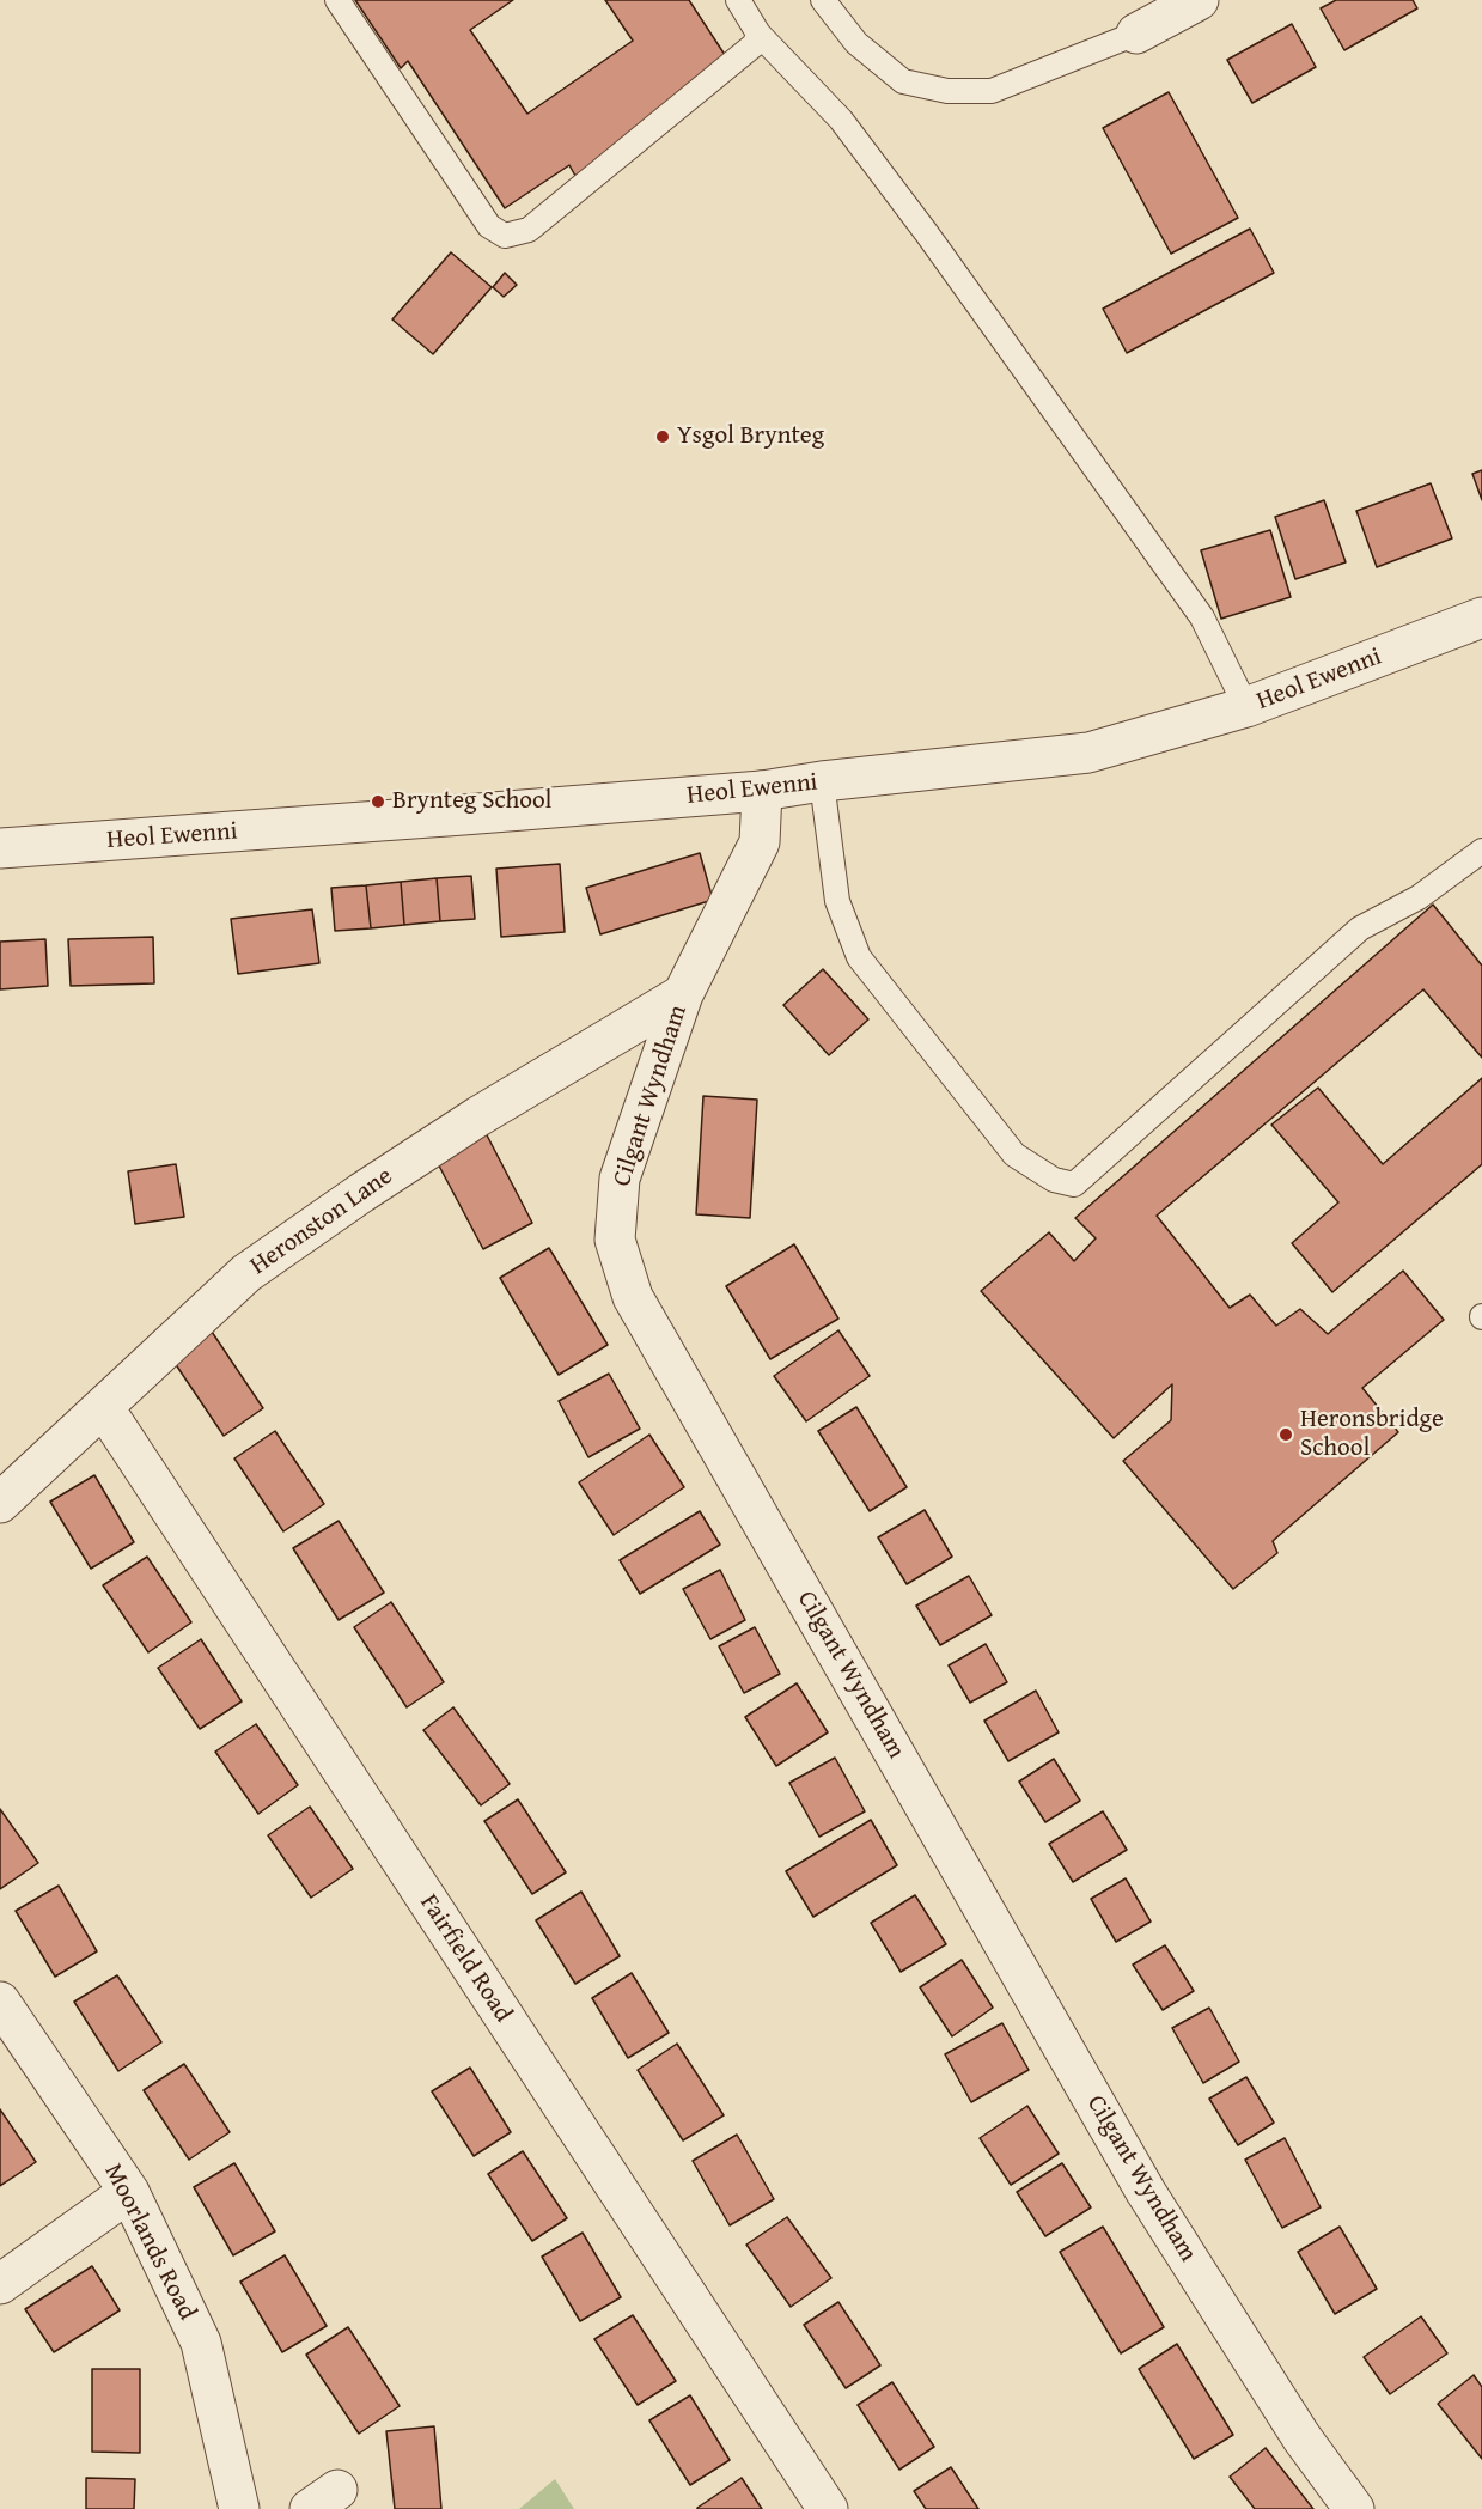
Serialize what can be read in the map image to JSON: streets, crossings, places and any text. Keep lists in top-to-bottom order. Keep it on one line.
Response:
{"streets":{"street":["Heol Ewenni","Cilgant Wyndham","Heronston Lane","Fairfield Road","Moorlands Road"]},"crossings":[["Heol Ewenni","Cilgant Wyndham"],["Cilgant Wyndham","Heronston Lane"],["Heronston Lane","Fairfield Road"]],"places":["Ysgol Brynteg","Brynteg School","Heronsbridge School"]}
